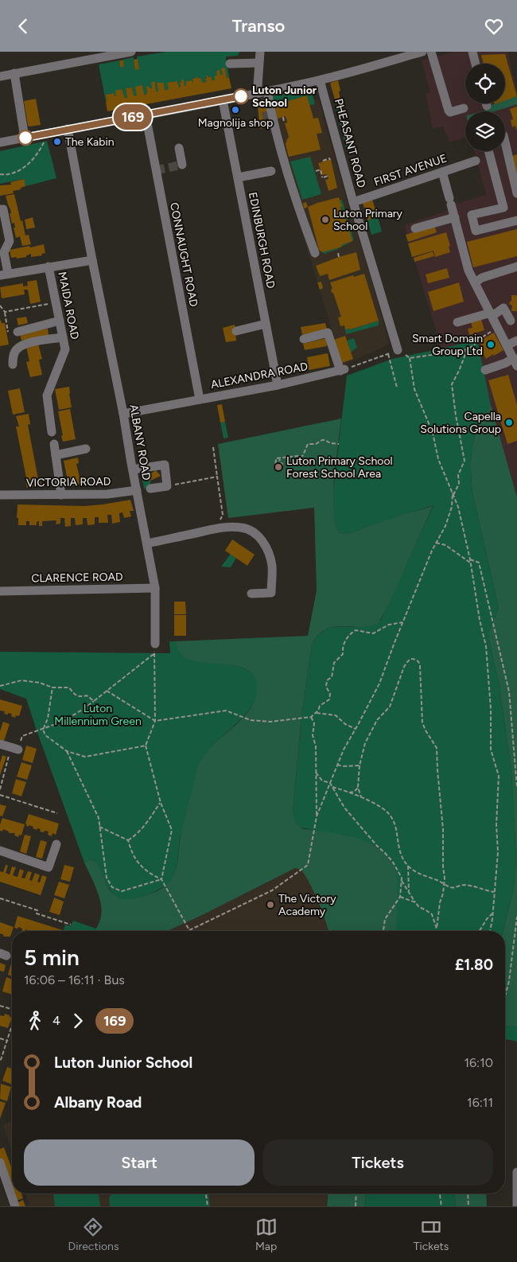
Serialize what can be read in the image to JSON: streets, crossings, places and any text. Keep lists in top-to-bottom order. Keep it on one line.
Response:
{"streets":{"street":["PHEASANT ROAD","FIRST AVENUE","EDINBURGH ROAD","CONNAUGHT ROAD","MAIDA ROAD","ALEXANDRA ROAD","ALBANY ROAD","VICTORIA ROAD","CLARENCE ROAD"]},"crossings":[["PHEASANT ROAD","FIRST AVENUE"],["EDINBURGH ROAD","ALEXANDRA ROAD"],["CONNAUGHT ROAD","ALEXANDRA ROAD"],["MAIDA ROAD","ALBANY ROAD"],["ALEXANDRA ROAD","ALBANY ROAD"],["ALBANY ROAD","VICTORIA ROAD"],["ALBANY ROAD","CLARENCE ROAD"]],"parks":["Luton Millennium Green"],"places":["Luton Junior School","Magnolija shop","The Kabin","Luton Primary School","Smart Domain Group Ltd","Capella Solutions Group","Luton Primary School Forest School Area","The Victory Academy"],"lines":["bus line 169"],"page":{"header":"Transo","on_map":"169","heading":["5 min","16:06 – 16:11 · Bus","£1.80"],"legs":["4","169"],"list":[{"name":"Luton Junior School","value":"16:10"},{"name":"Albany Road","value":"16:11"}],"buttons":["Start","Tickets"],"tabs":["Directions","Map","Tickets"]}}
